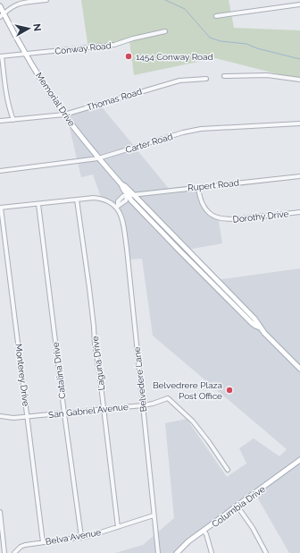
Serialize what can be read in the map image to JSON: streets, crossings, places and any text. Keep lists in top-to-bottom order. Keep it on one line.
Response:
{"streets":{"main road":["Memorial Drive","Columbia Drive"],"street":["Conway Road","Thomas Road","Carter Road","Rupert Road","Dorothy Drive","Laguna Drive","Catalina Drive","Monterey Drive","Belvedere Lane","San Gabriel Avenue","Belva Avenue"]},"crossings":[["Conway Road","Memorial Drive"],["Memorial Drive","Thomas Road"],["Memorial Drive","Carter Road"],["Memorial Drive","Rupert Road"],["Rupert Road","Dorothy Drive"],["Laguna Drive","San Gabriel Avenue"],["Laguna Drive","Belva Avenue"],["Catalina Drive","San Gabriel Avenue"],["Catalina Drive","Belva Avenue"],["Monterey Drive","San Gabriel Avenue"],["Monterey Drive","Belva Avenue"],["Belvedere Lane","San Gabriel Avenue"],["Belvedere Lane","Belva Avenue"]],"places":["1454 Conway Road","Belvedrere Plaza Post Office"],"north":"right"}
